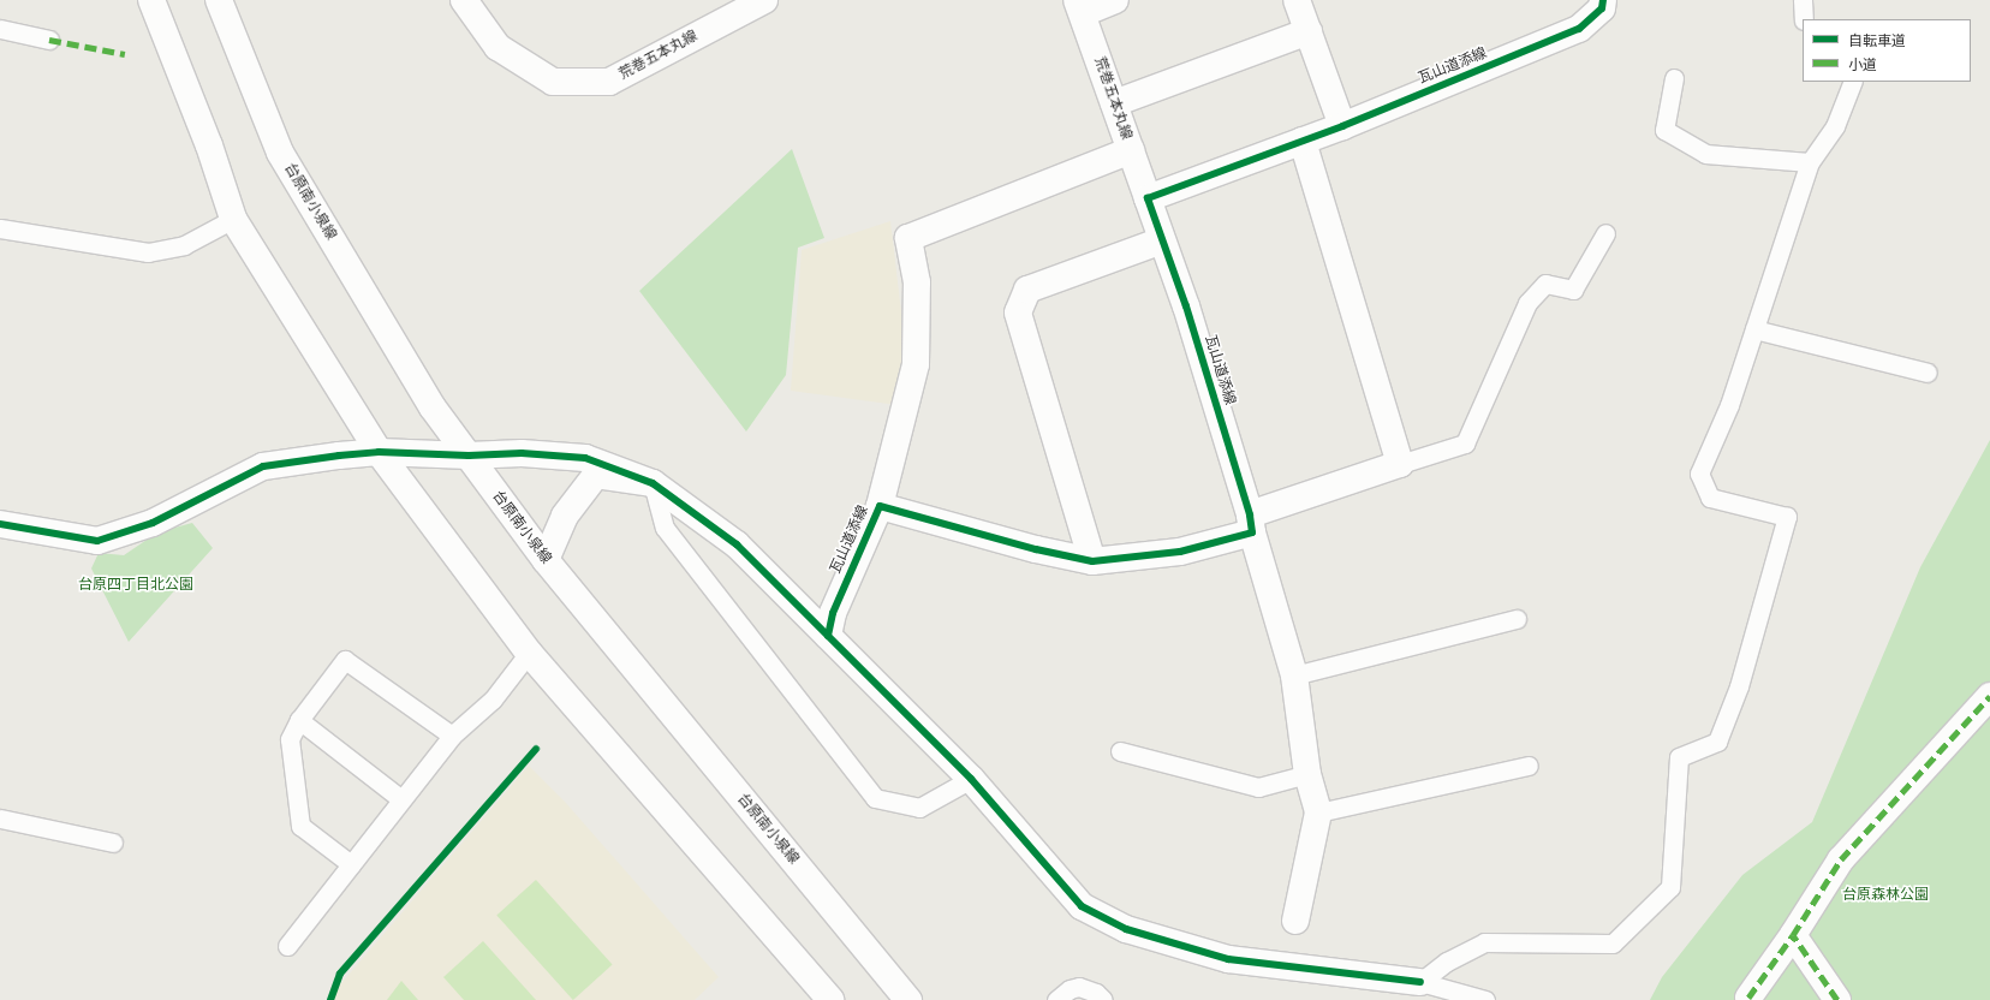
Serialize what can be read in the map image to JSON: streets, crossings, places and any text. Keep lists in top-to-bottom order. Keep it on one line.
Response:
{"streets":{"street":["荒巻五本丸線","瓦山道添線","台原南小泉線"]},"crossings":[["荒巻五本丸線","瓦山道添線"]],"parks":["台原四丁目北公園","台原森林公園"],"legend":["自転車道","小道"]}
